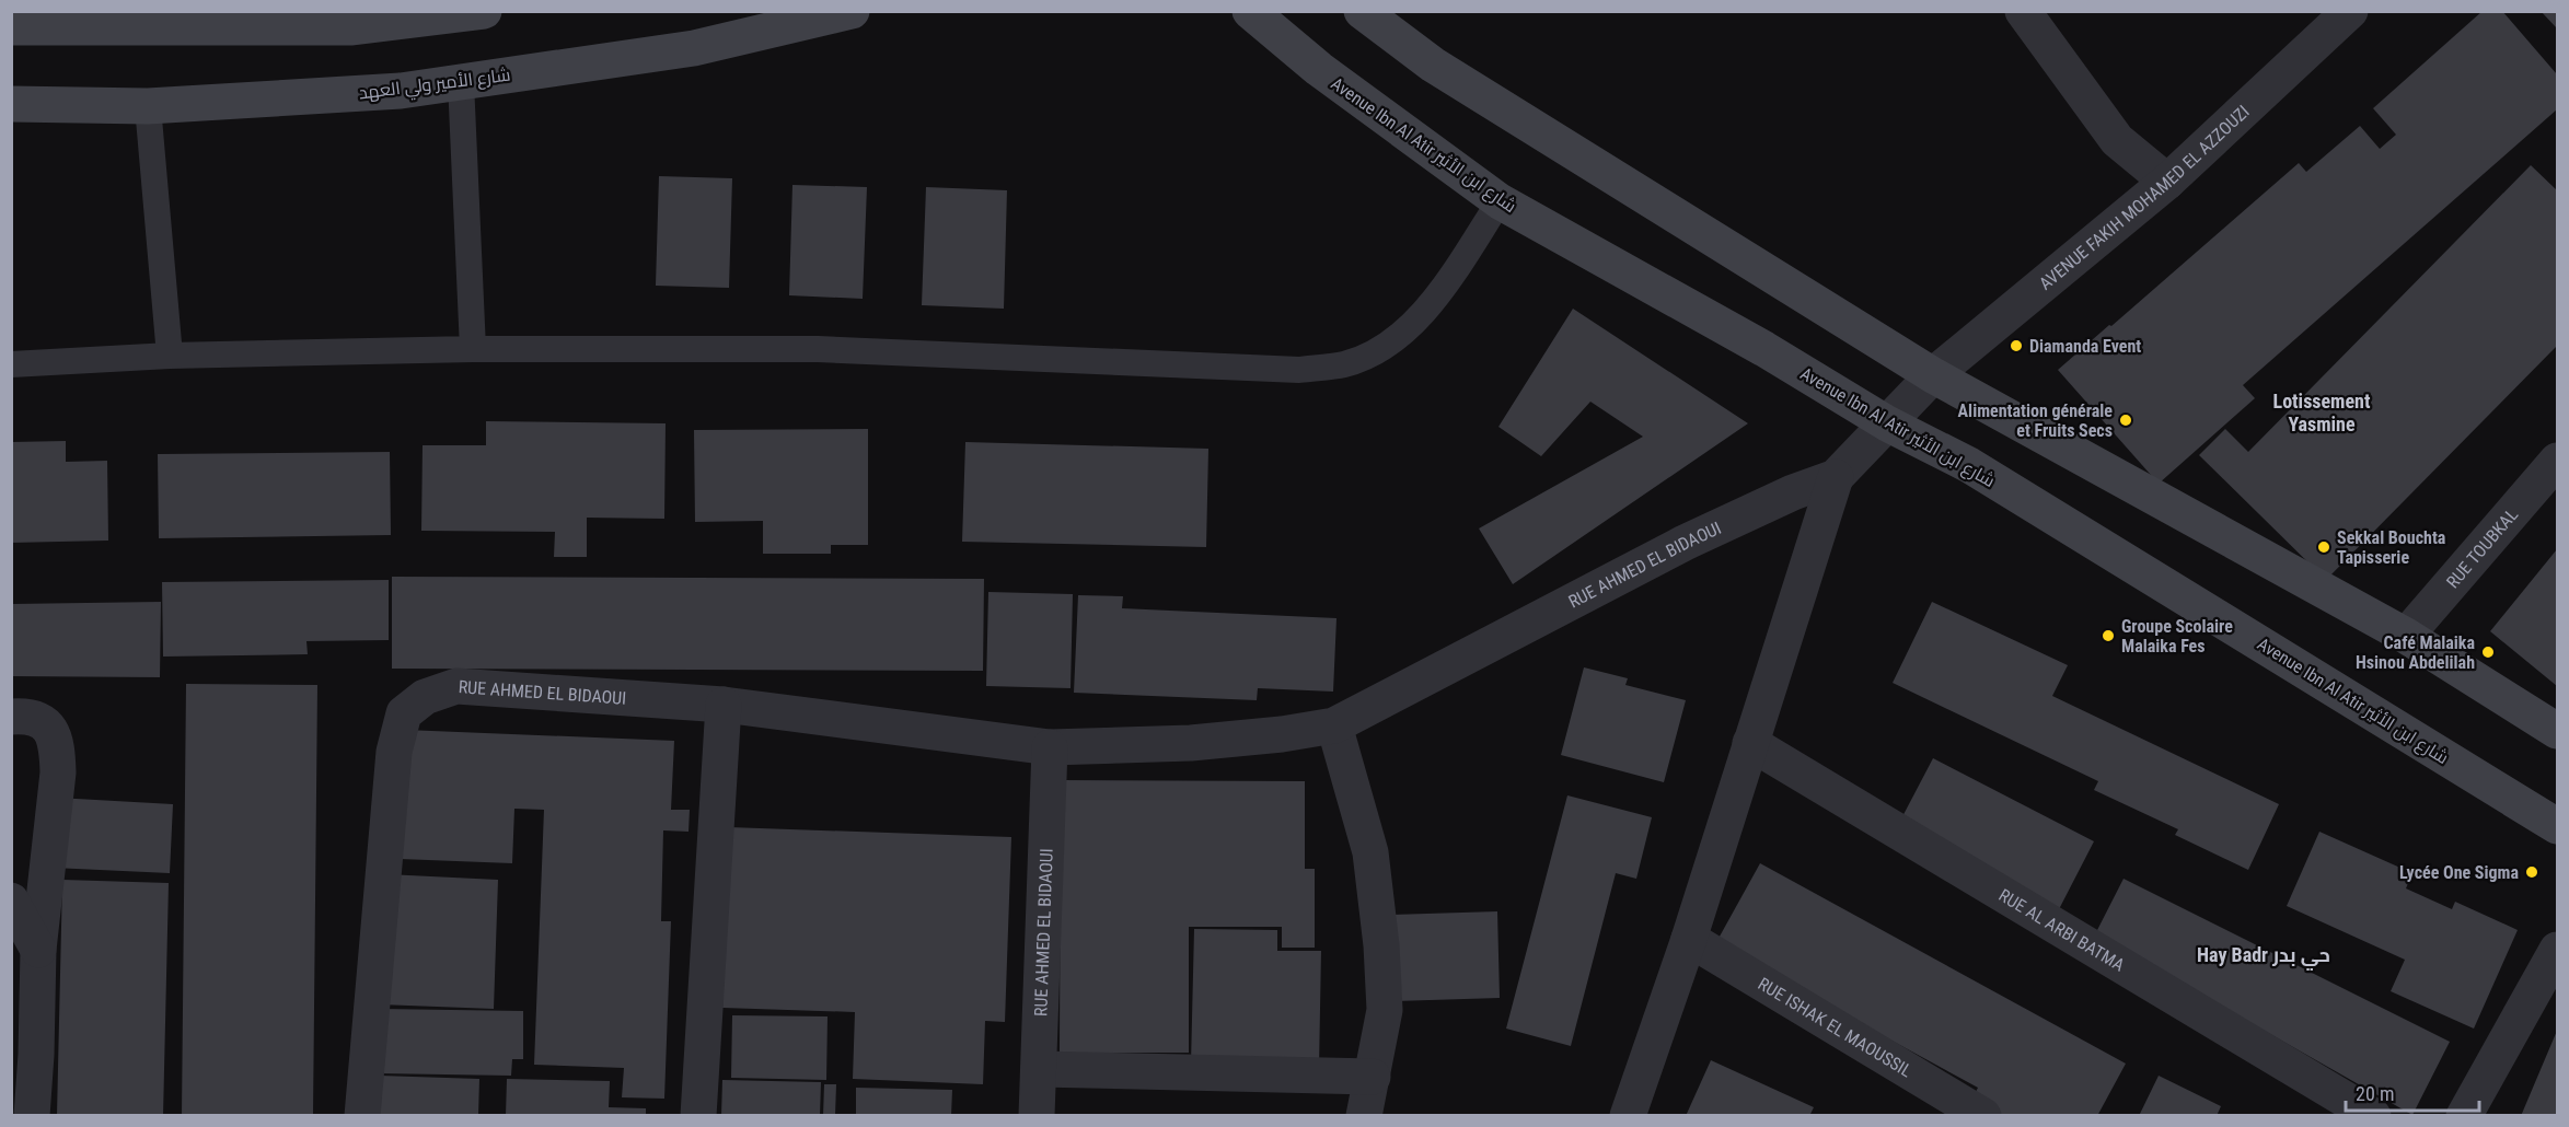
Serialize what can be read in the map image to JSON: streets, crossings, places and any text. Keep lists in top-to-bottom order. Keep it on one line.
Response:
{"streets":{"street":["شارع الأمير ولي العهد","Avenue Ibn Al Atir شارع ابن الأثير","AVENUE FAKIH MOHAMED EL AZZOUZI","RUE TOUBKAL","RUE AHMED EL BIDAOUI","RUE AL ARBI BATMA","RUE ISHAK EL MAOUSSIL"]},"crossings":[["Avenue Ibn Al Atir شارع ابن الأثير","RUE AHMED EL BIDAOUI"],["AVENUE FAKIH MOHAMED EL AZZOUZI","RUE AHMED EL BIDAOUI"]],"districts":["Lotissement Yasmine","Hay Badr حي بدر"],"places":["Diamanda Event","Alimentation générale et Fruits Secs","Sekkal Bouchta Tapisserie","Groupe Scolaire Malaika Fes","Café Malaika Hsinou Abdelilah","Lycée One Sigma"],"scale_bar":"20 m"}
